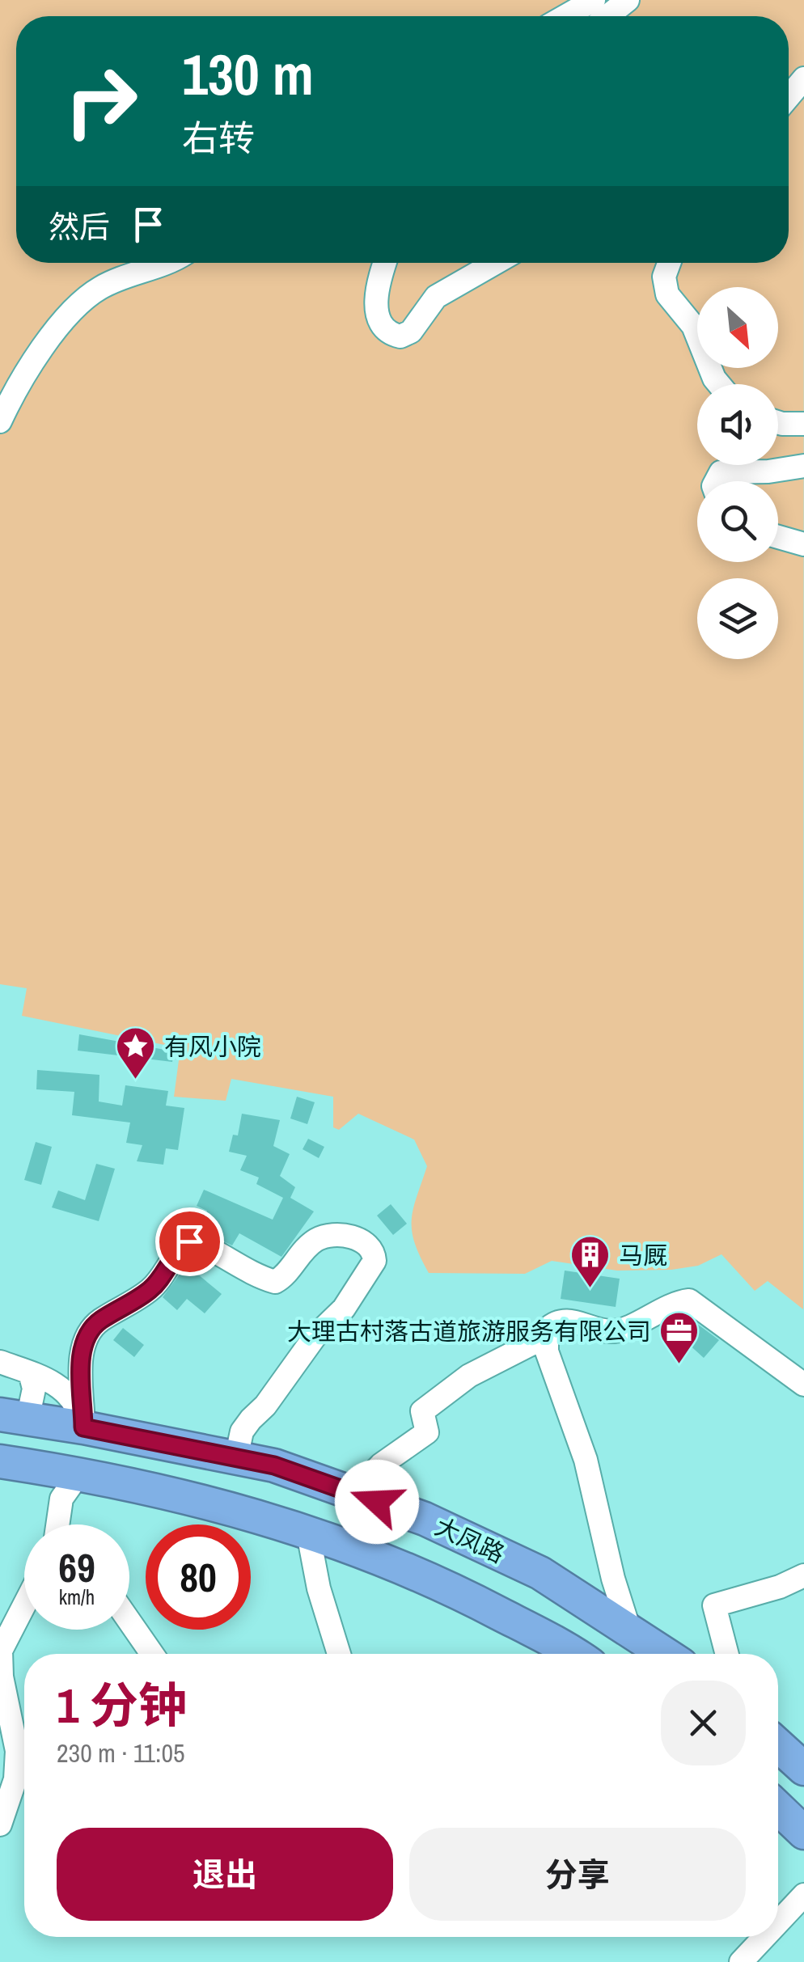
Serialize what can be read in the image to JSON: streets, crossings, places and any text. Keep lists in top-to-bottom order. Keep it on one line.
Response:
{"streets":{"highway":["大凤路"]},"places":{"place":["有风小院"],"building":["马厩"],"office":["大理古村落古道旅游服务有限公司"]},"north":"bottom right","page":{"turn":["130 m","右转"],"then":"然后","speed":"69 km/h","limit":"80","heading":["1 分钟","230 m · 11:05"],"buttons":["退出","分享"]}}
